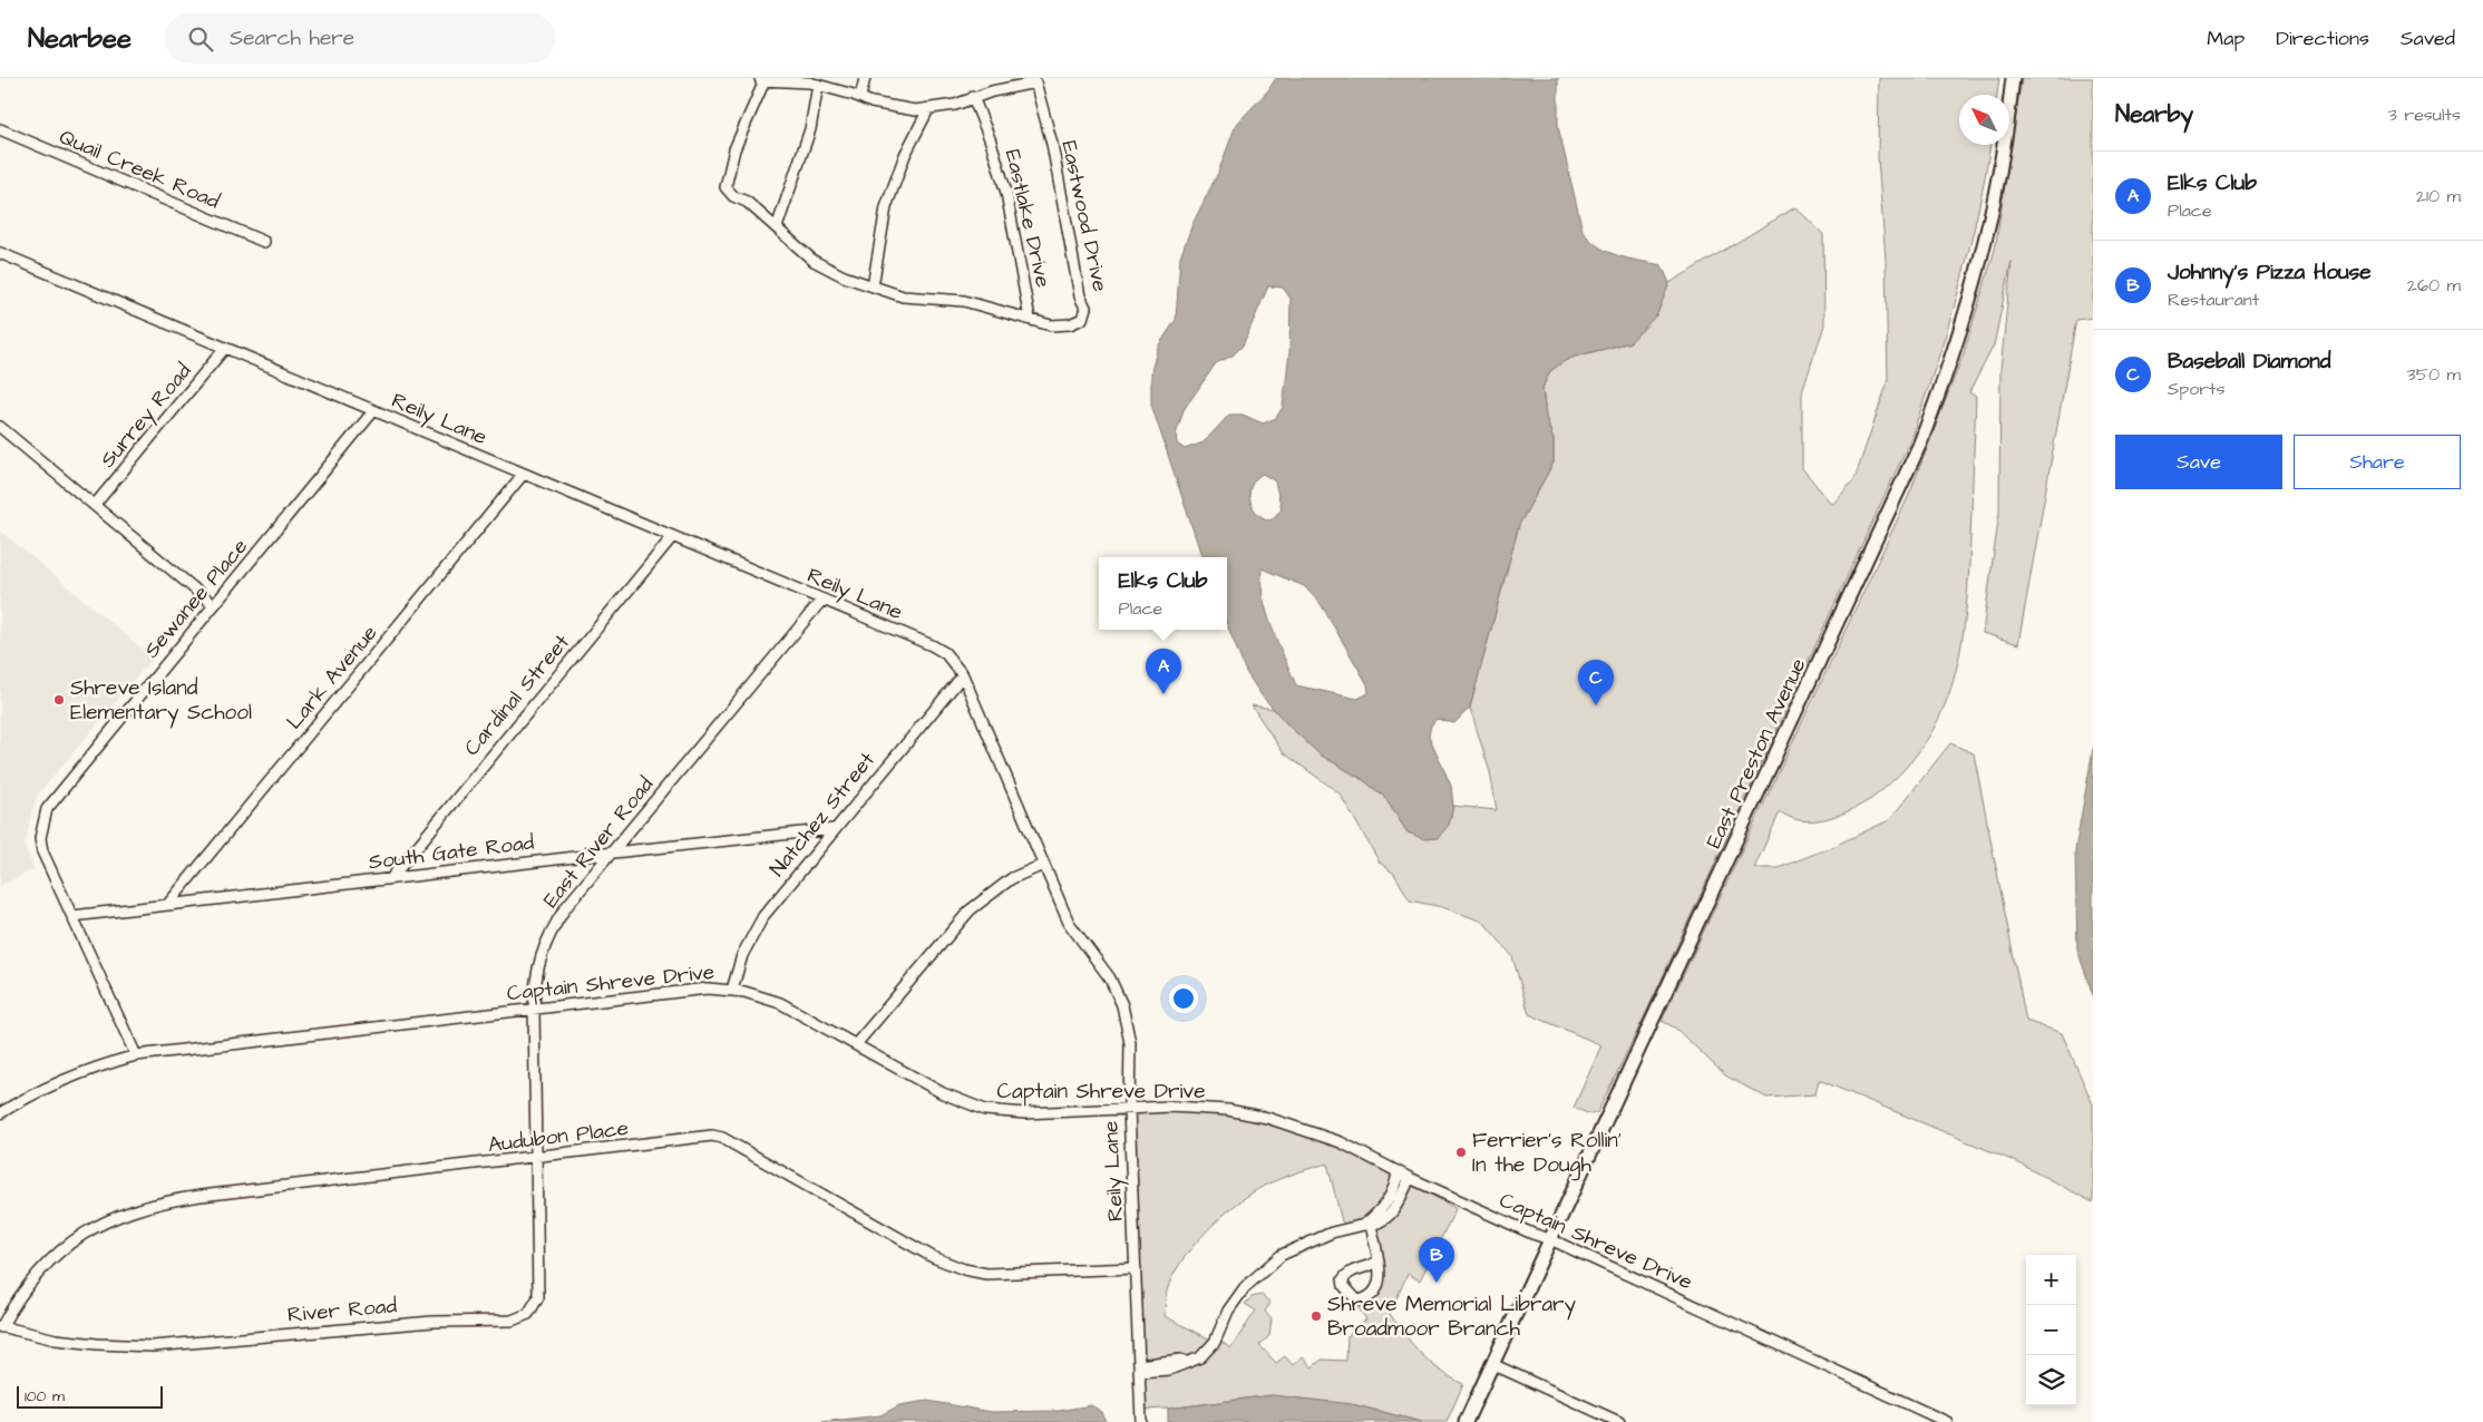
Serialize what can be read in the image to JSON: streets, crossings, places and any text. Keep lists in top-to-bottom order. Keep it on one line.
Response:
{"streets":{"street":["Quail Creek Road","Eastwood Drive","Eastlake Drive","Surrey Road","Reily Lane","Sewanee Place","Lark Avenue","Cardinal Street","East Preston Avenue","Natchez Street","East River Road","South Gate Road","Captain Shreve Drive","Audubon Place","River Road"]},"crossings":[["Eastwood Drive","Eastlake Drive"],["Surrey Road","Reily Lane"],["Reily Lane","Sewanee Place"],["Reily Lane","Lark Avenue"],["Reily Lane","Cardinal Street"],["Reily Lane","Natchez Street"],["Reily Lane","East River Road"],["Reily Lane","Captain Shreve Drive"],["Reily Lane","Audubon Place"],["Sewanee Place","South Gate Road"],["Sewanee Place","Captain Shreve Drive"],["Lark Avenue","South Gate Road"],["Cardinal Street","South Gate Road"],["East Preston Avenue","Captain Shreve Drive"],["Natchez Street","South Gate Road"],["Natchez Street","Captain Shreve Drive"],["East River Road","South Gate Road"],["East River Road","Captain Shreve Drive"],["East River Road","Audubon Place"],["East River Road","River Road"],["Audubon Place","River Road"]],"places":["Shreve Island Elementary School","Ferrier's Rollin' In the Dough","Shreve Memorial Library Broadmoor Branch"],"scale_bar":"100 m","north":"top left","page":{"header":"Nearbee","search":"Search here","nav":["Map","Directions","Saved"],"heading":["Nearby","3 results"],"list":[{"mark":"A","name":"Elks Club","note":"Place","value":"210 m"},{"mark":"B","name":"Johnny's Pizza House","note":"Restaurant","value":"260 m"},{"mark":"C","name":"Baseball Diamond","note":"Sports","value":"350 m"}],"buttons":["Save","Share"],"popup":["Elks Club","Place"],"pins":["A","C","B"],"map_buttons":["+","−"],"scale":"100 m"}}
